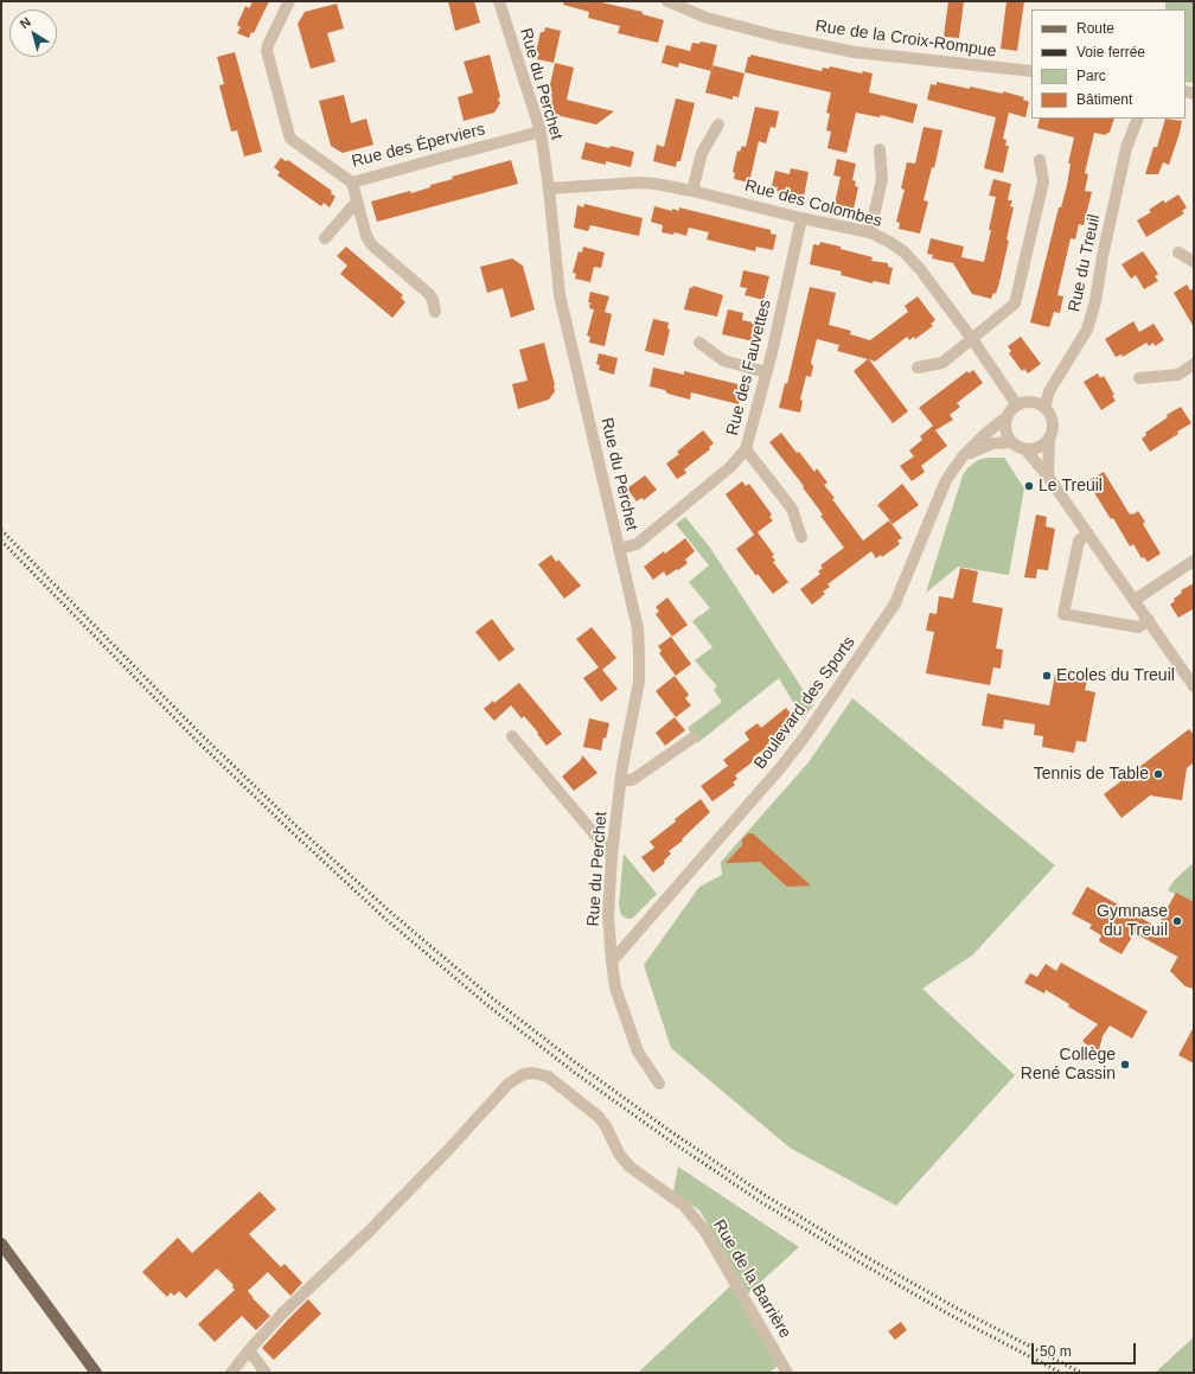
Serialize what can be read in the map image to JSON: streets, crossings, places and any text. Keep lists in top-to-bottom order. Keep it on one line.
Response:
{"streets":{"street":["Rue de la Croix-Rompue","Rue du Perchet","Rue des Éperviers","Rue des Colombes","Rue du Treuil","Rue des Fauvettes","Boulevard des Sports","Rue de la Barrière"]},"crossings":[["Rue du Perchet","Rue des Éperviers"],["Rue du Perchet","Rue des Colombes"],["Rue du Perchet","Rue des Fauvettes"],["Rue du Perchet","Boulevard des Sports"],["Rue des Colombes","Rue du Treuil"],["Rue des Colombes","Rue des Fauvettes"],["Rue des Colombes","Boulevard des Sports"],["Rue du Treuil","Boulevard des Sports"]],"places":["Le Treuil","Ecoles du Treuil","Tennis de Table","Gymnase du Treuil","Collège René Cassin"],"legend":["Route","Voie ferrée","Parc","Bâtiment"],"scale_bar":"50 m","north":"top left"}
